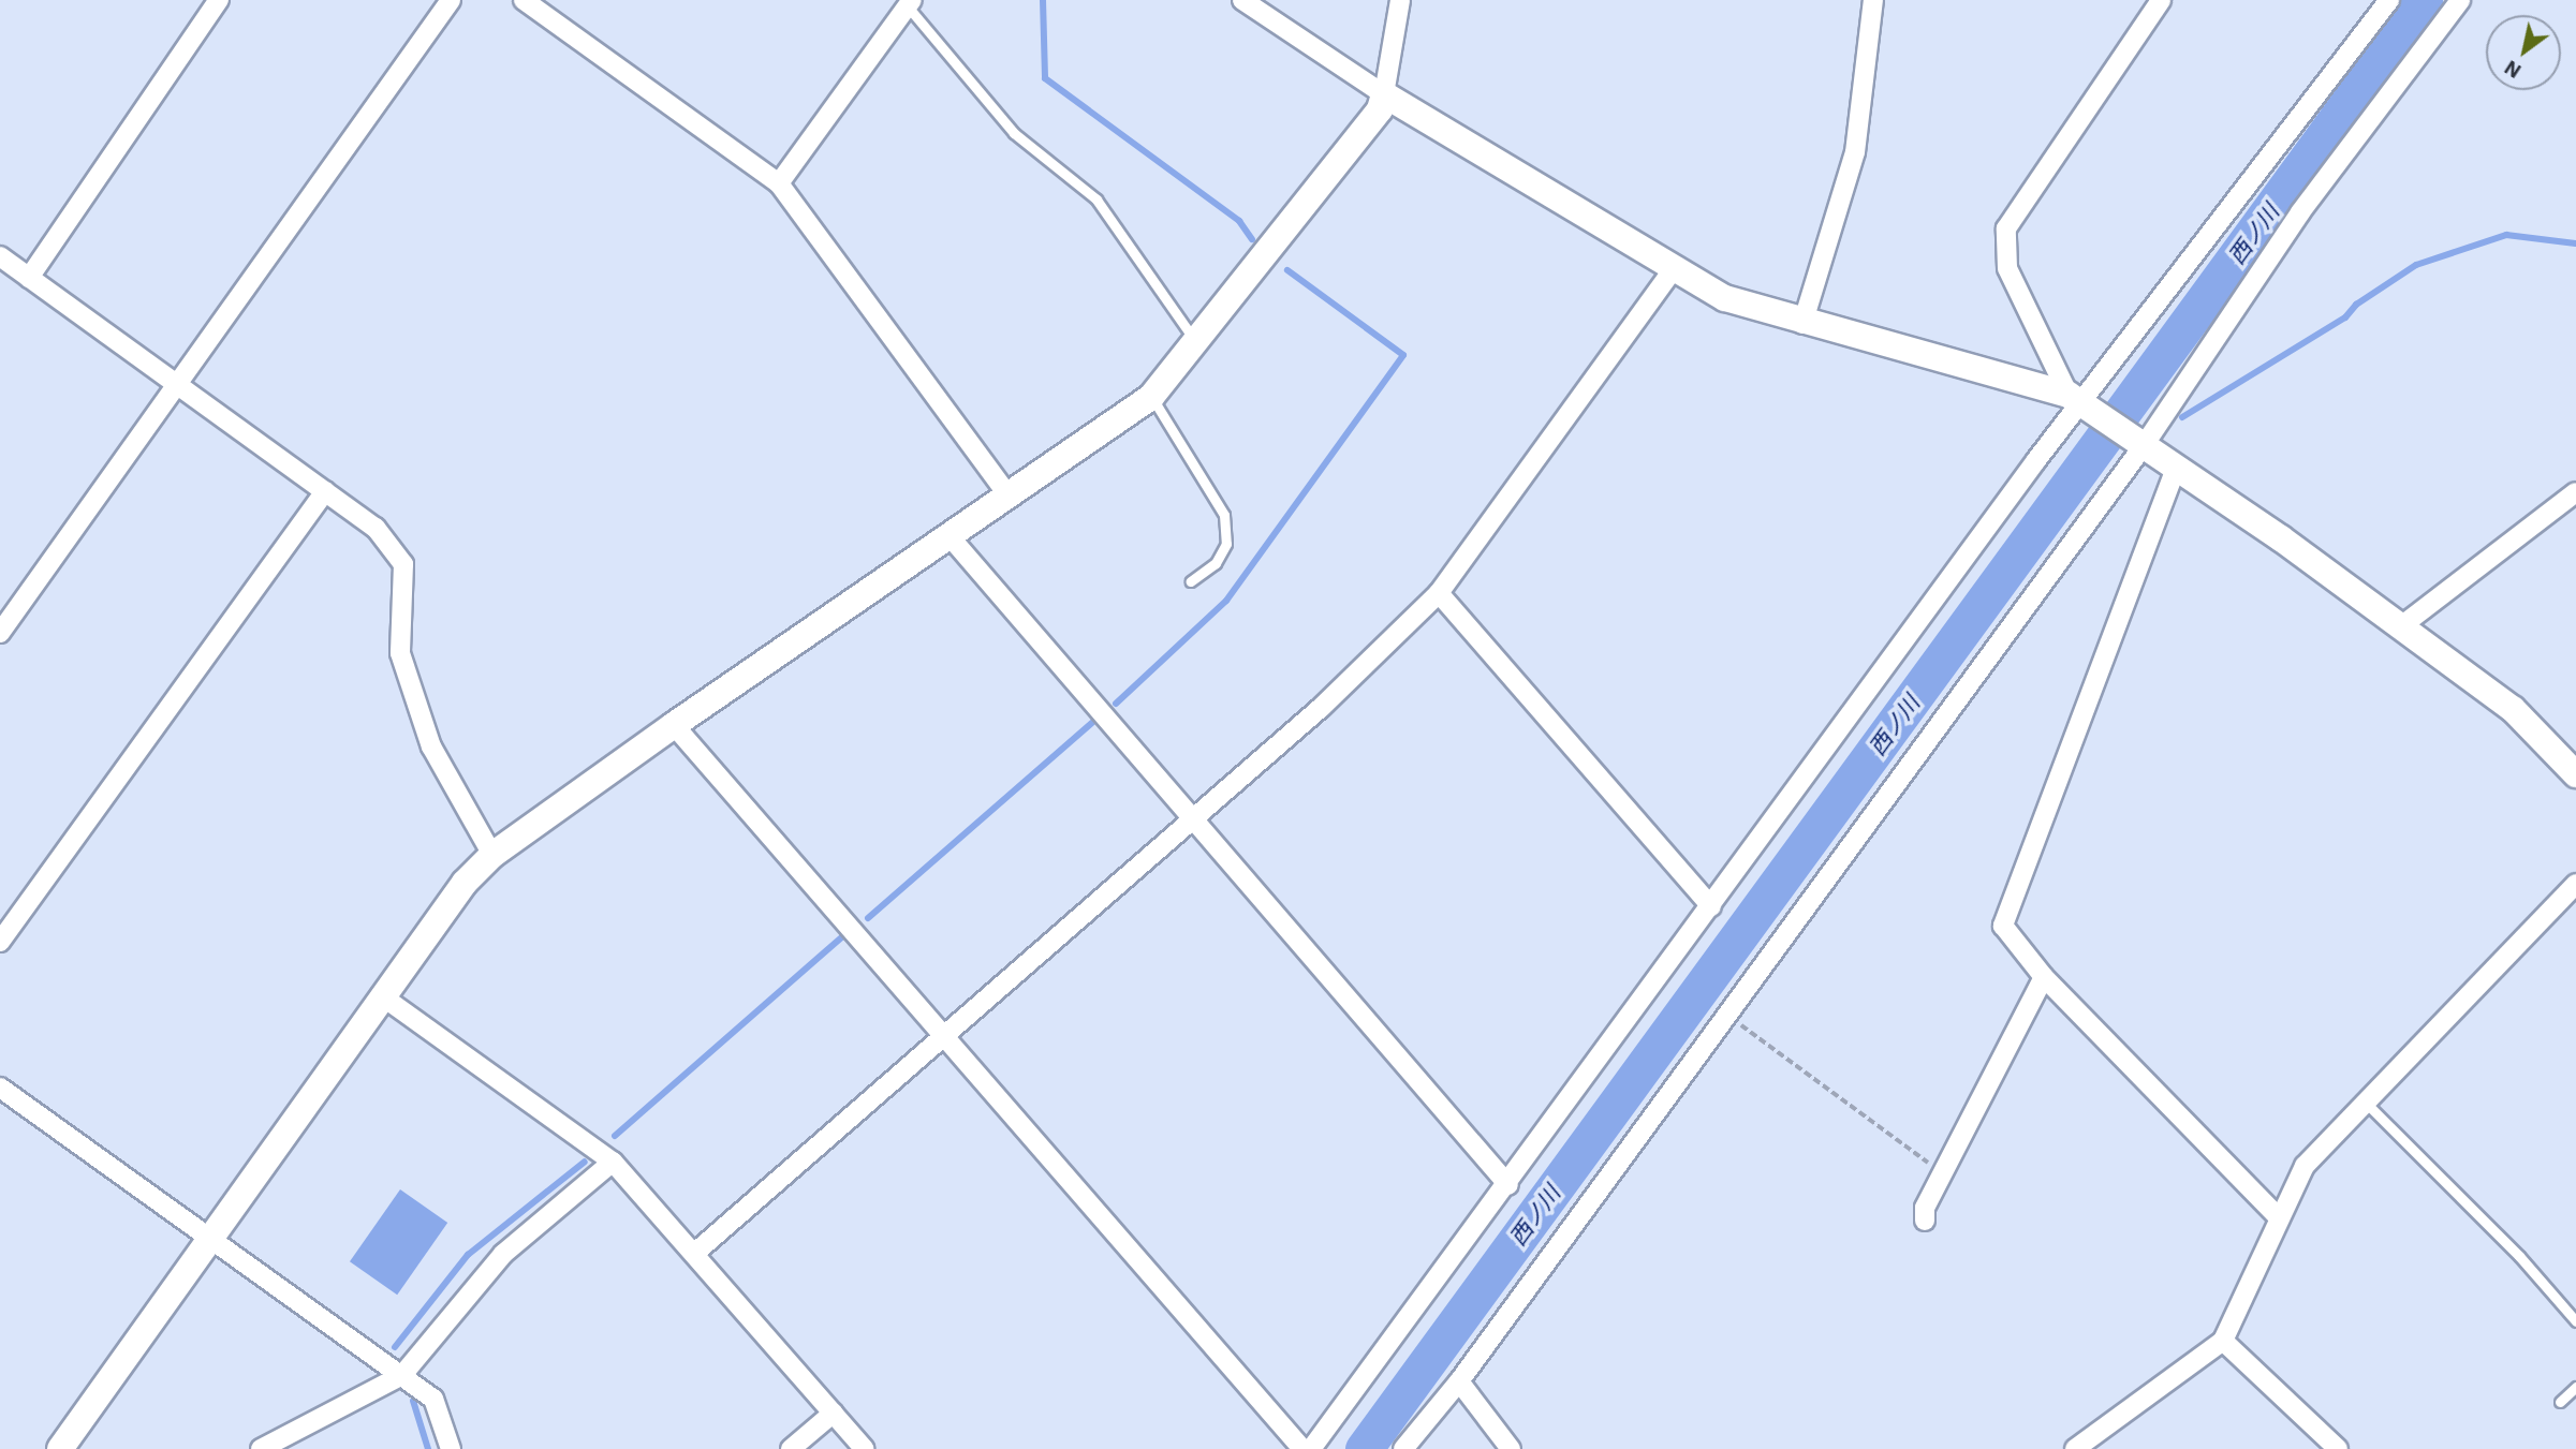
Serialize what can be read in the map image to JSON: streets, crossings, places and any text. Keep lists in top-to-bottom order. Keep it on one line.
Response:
{"water":["西ノ川"],"north":"bottom left"}
